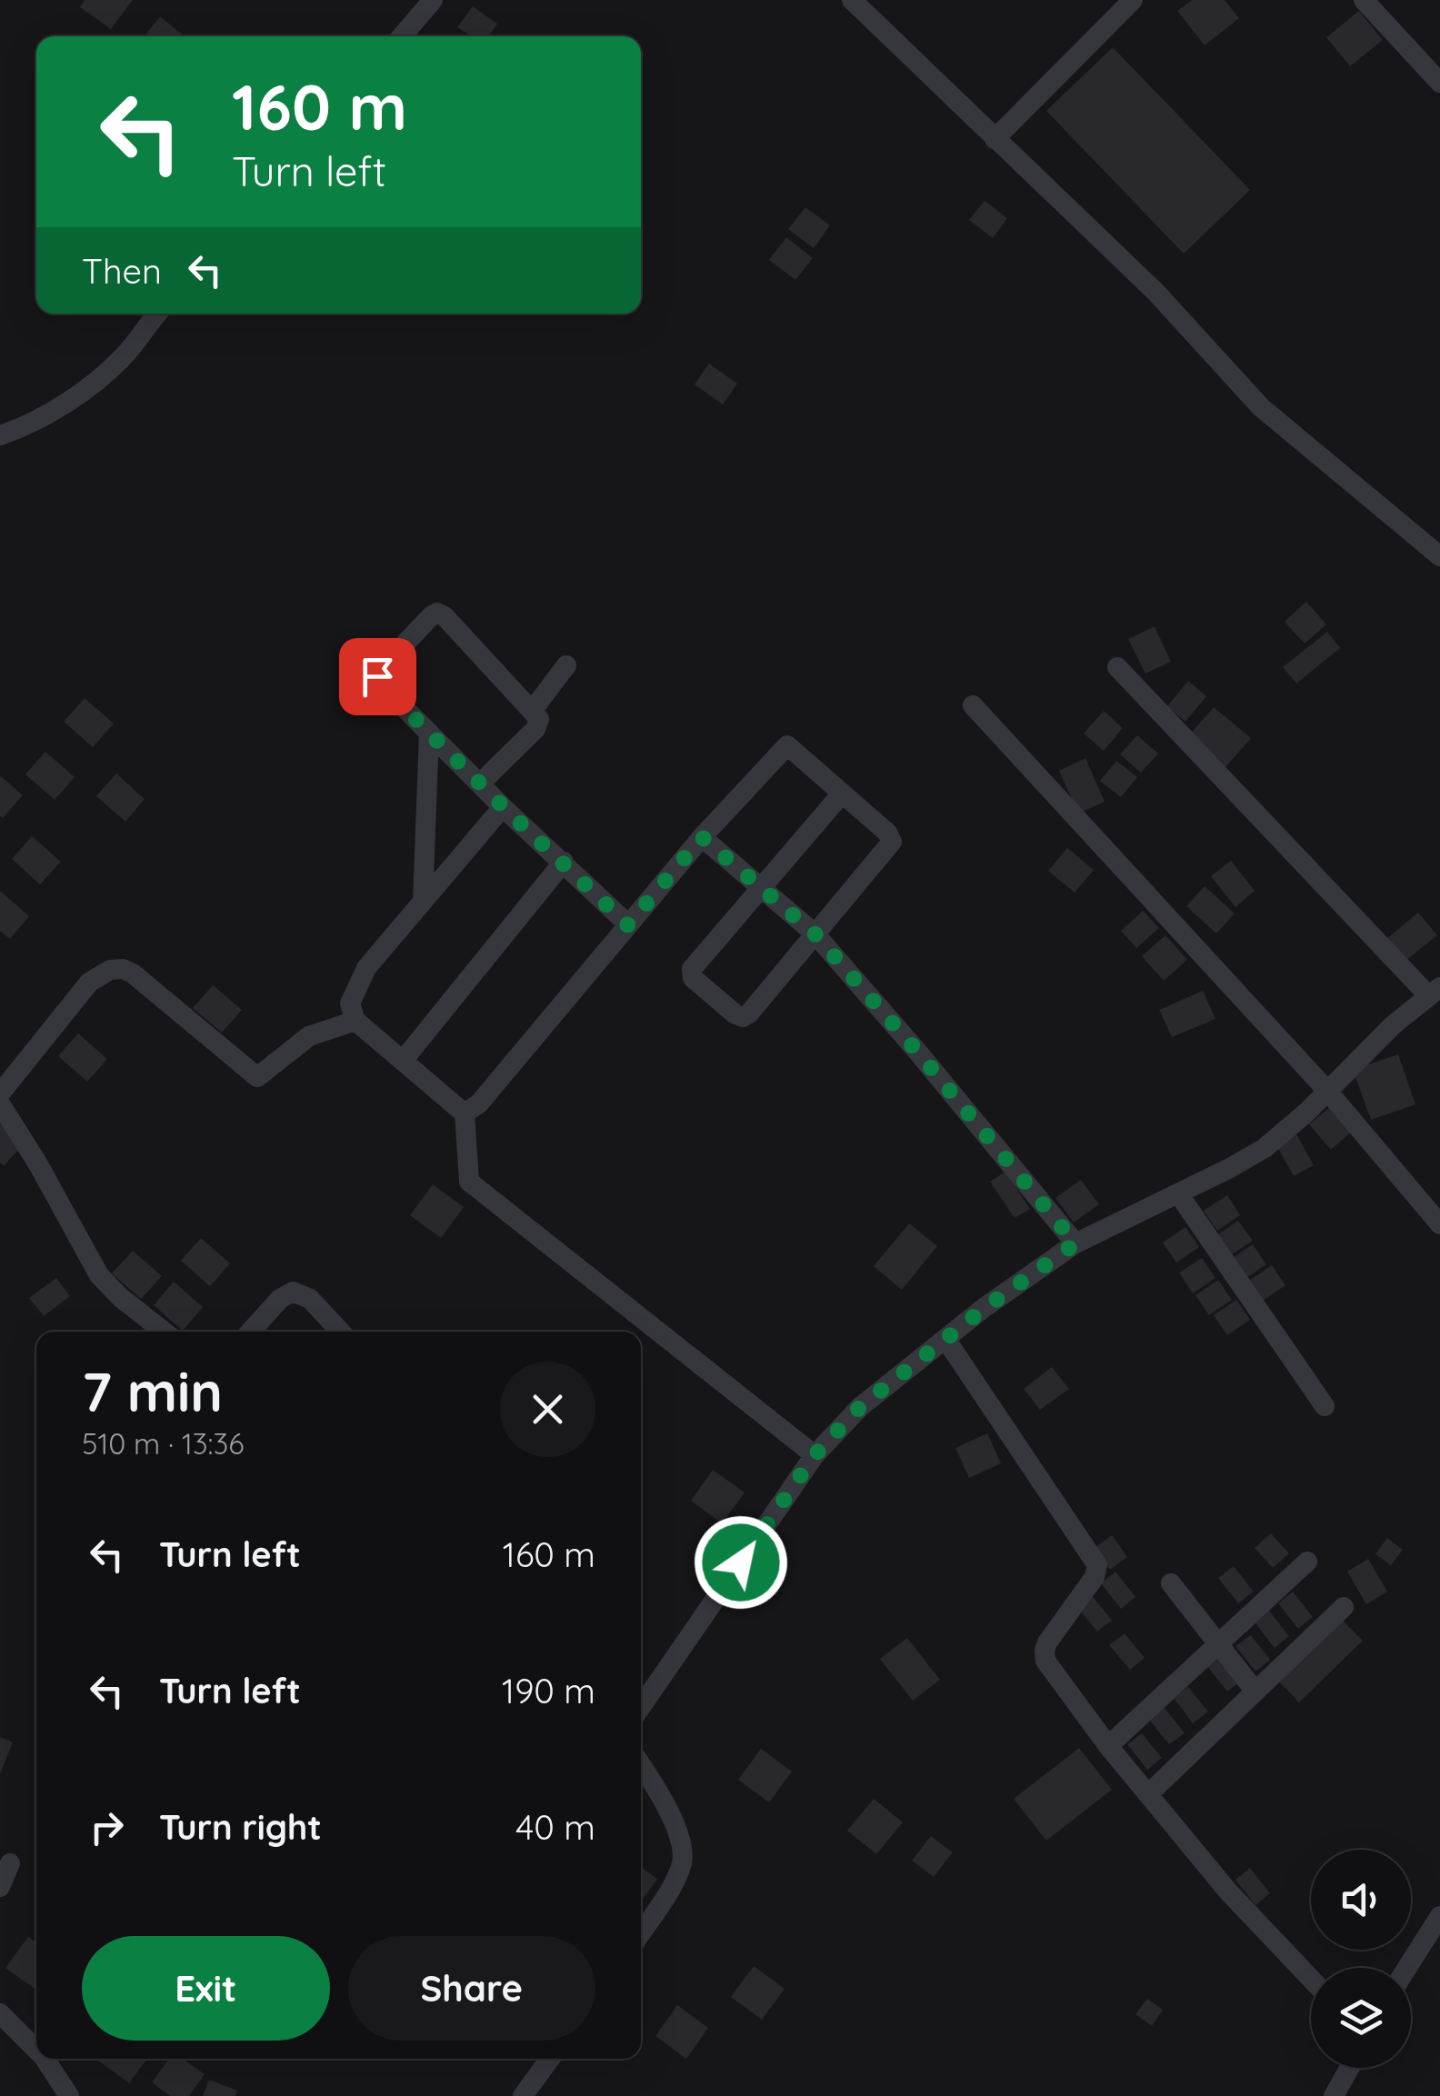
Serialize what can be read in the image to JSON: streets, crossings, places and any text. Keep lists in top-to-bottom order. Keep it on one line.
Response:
{"page":{"turn":["160 m","Turn left"],"then":"Then","heading":["7 min","510 m · 13:36"],"list":[{"name":"Turn left","value":"160 m"},{"name":"Turn left","value":"190 m"},{"name":"Turn right","value":"40 m"}],"buttons":["Exit","Share"]}}
